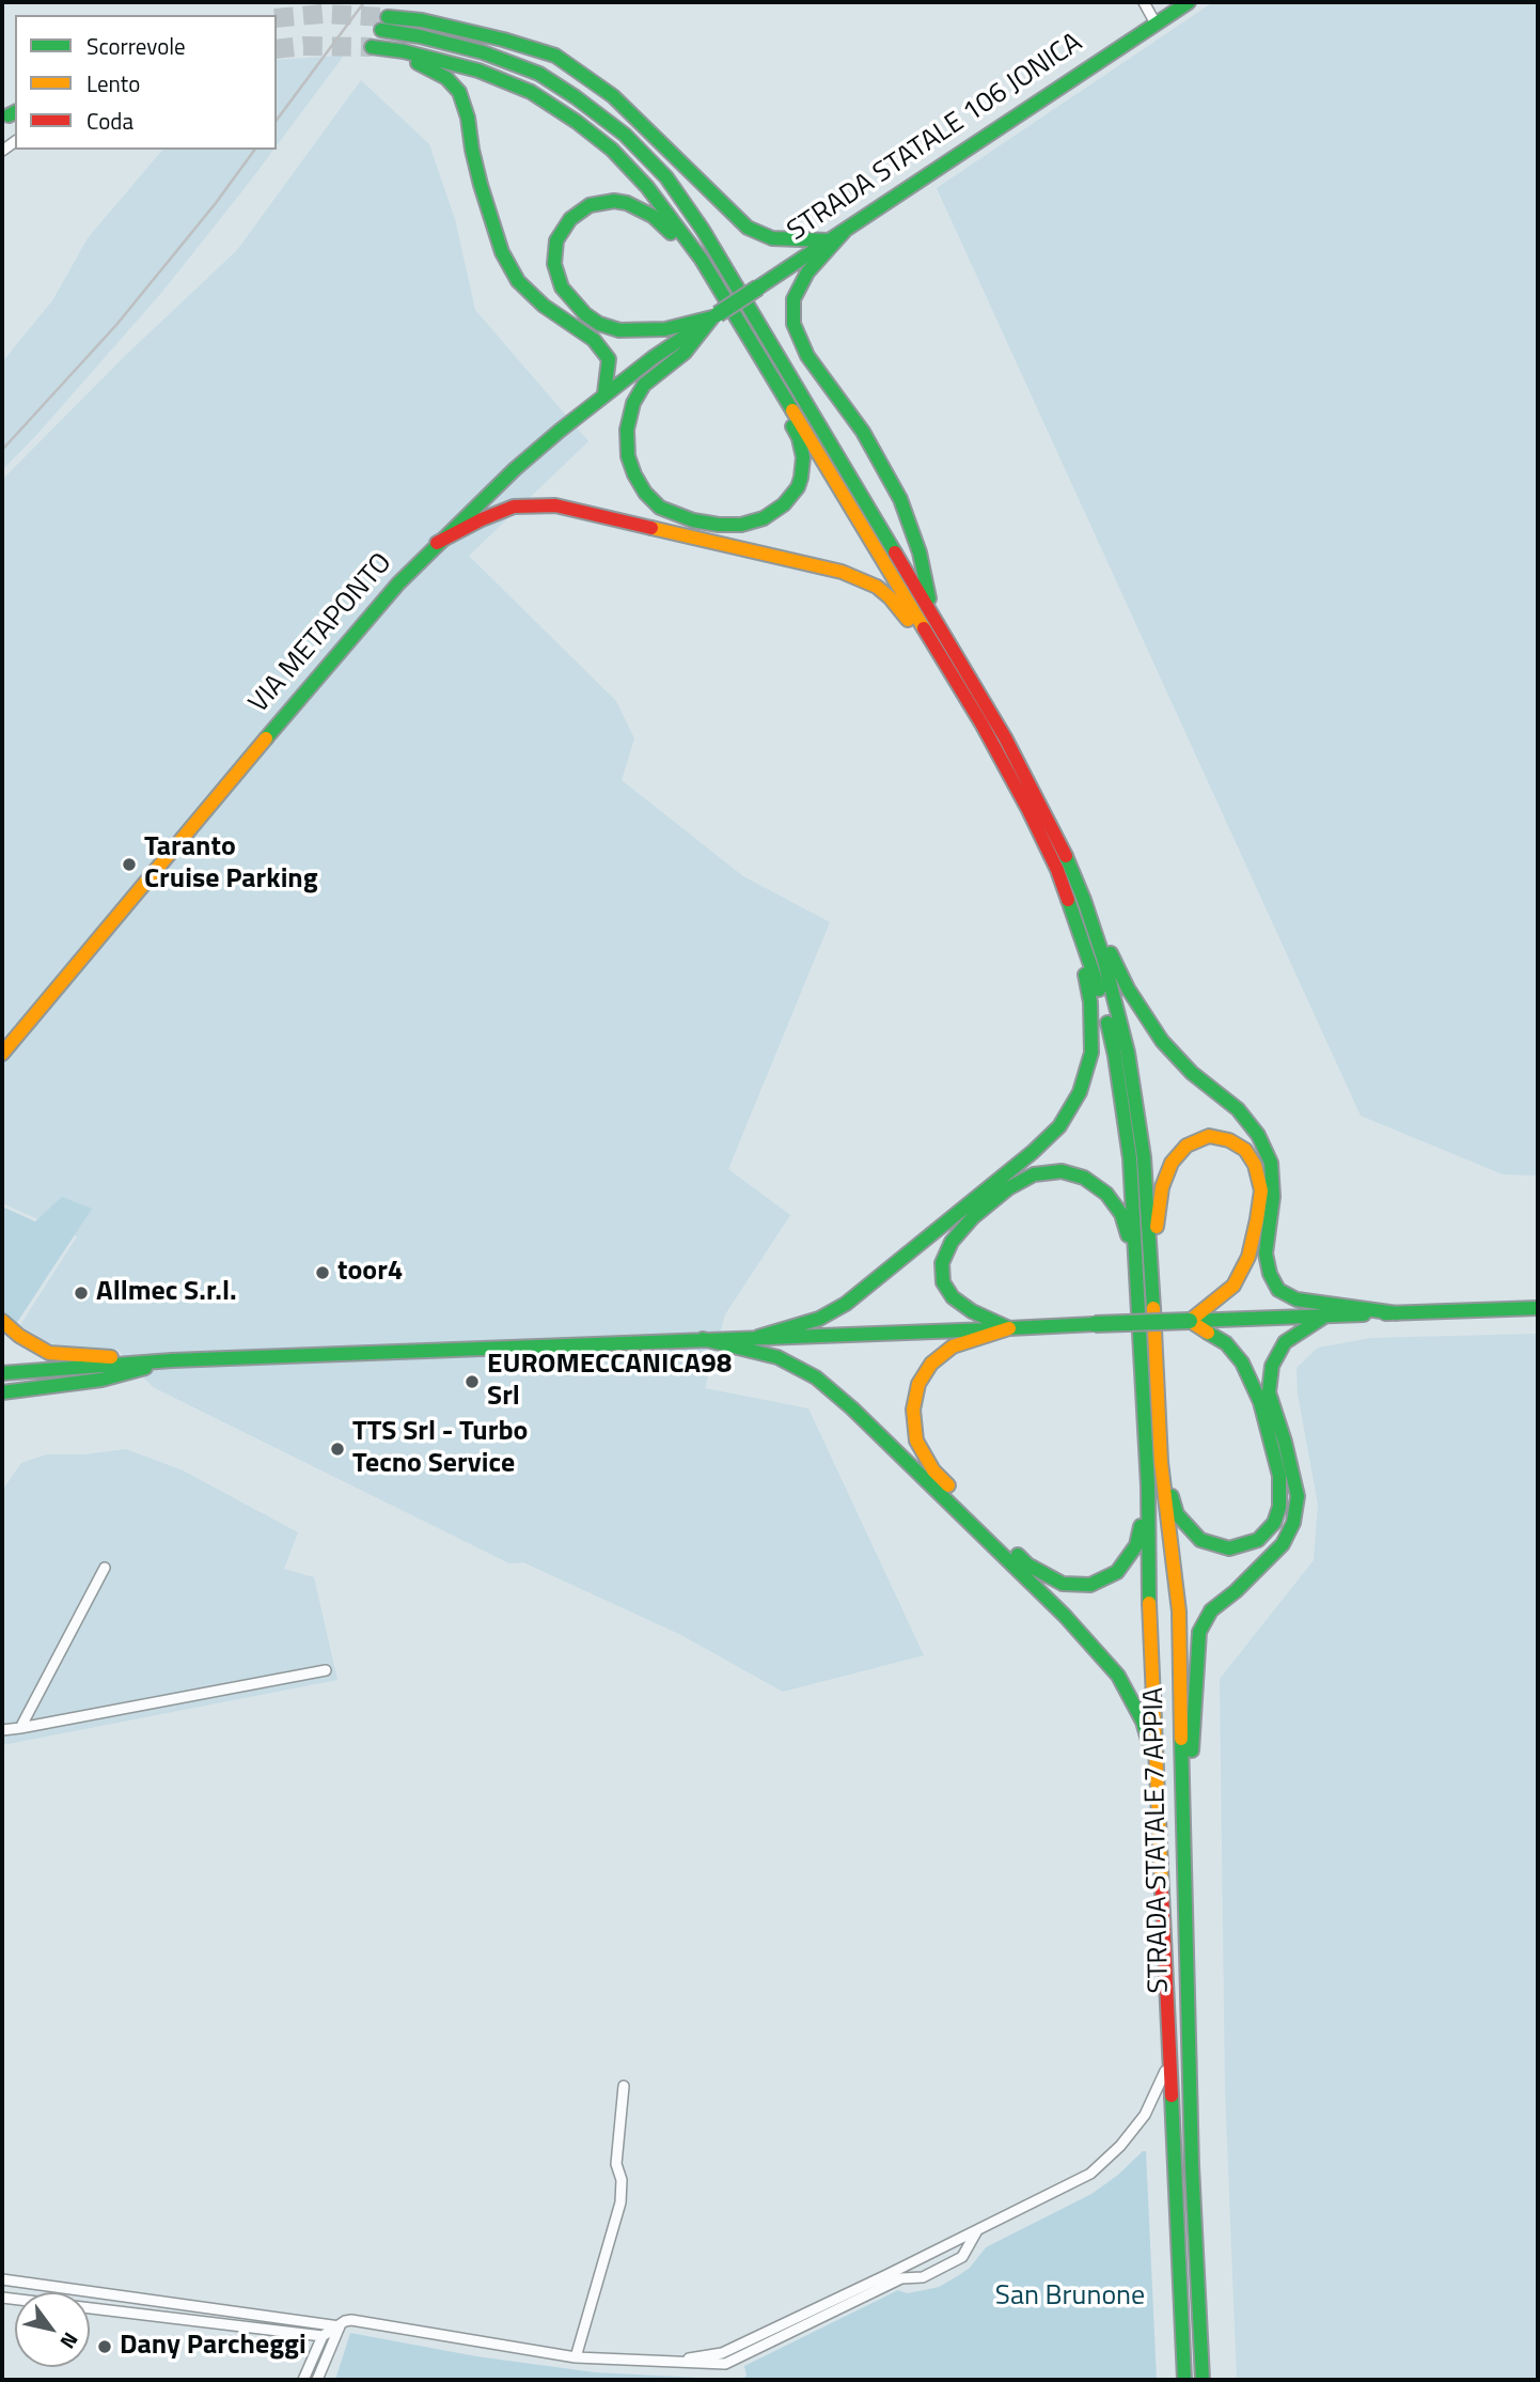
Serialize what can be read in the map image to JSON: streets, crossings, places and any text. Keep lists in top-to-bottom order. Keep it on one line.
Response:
{"streets":{"main road":["STRADA STATALE 106 JONICA","VIA METAPONTO","STRADA STATALE 7 APPIA"]},"crossings":[["STRADA STATALE 106 JONICA","VIA METAPONTO"]],"parks":["San Brunone"],"places":["Taranto Cruise Parking","toor4","Allmec S.r.l.","EUROMECCANICA98 Srl","TTS Srl - Turbo Tecno Service","Dany Parcheggi"],"legend":["Scorrevole","Lento","Coda"],"north":"bottom right"}
